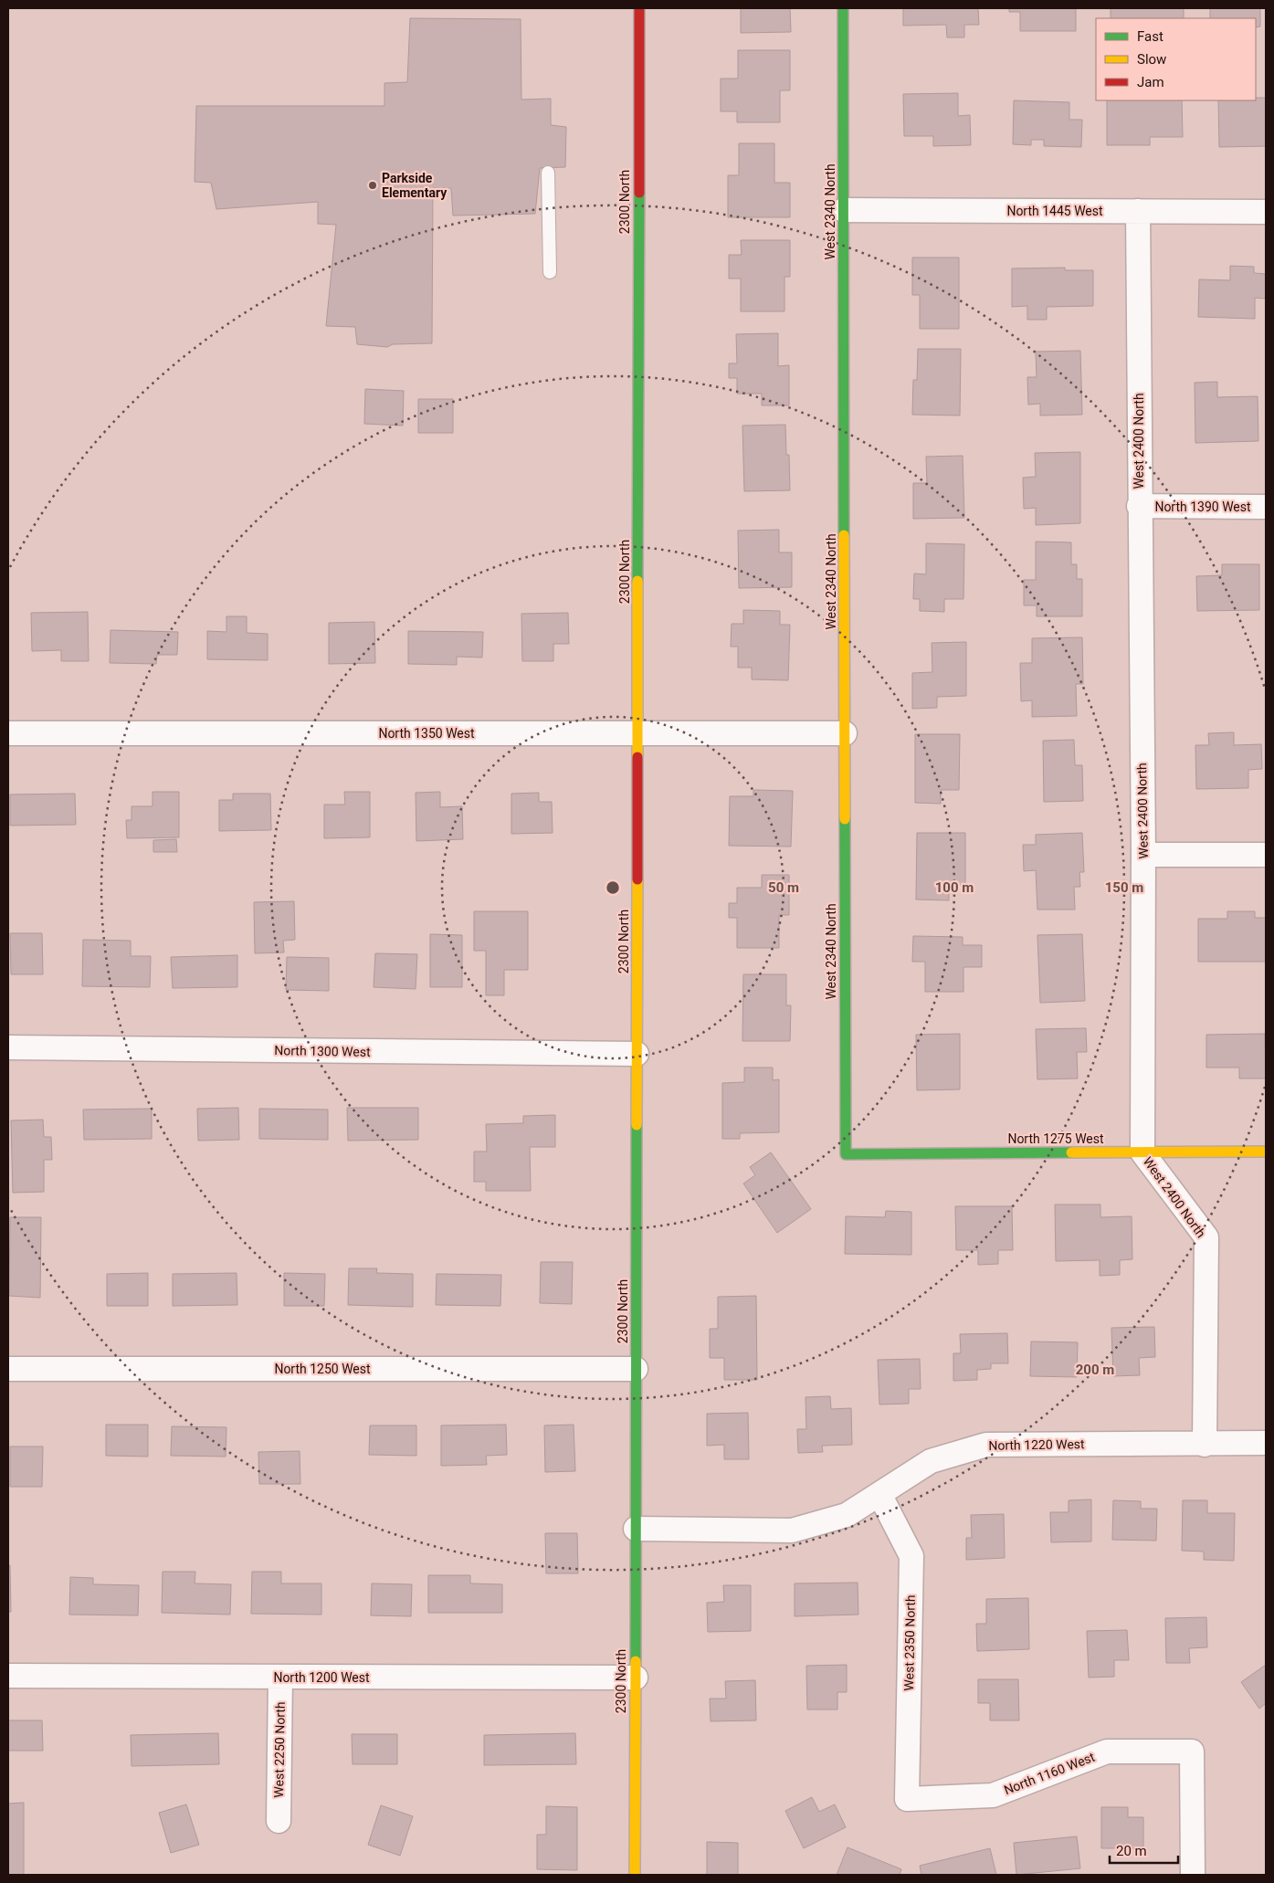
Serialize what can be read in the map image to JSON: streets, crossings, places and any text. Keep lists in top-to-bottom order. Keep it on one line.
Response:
{"streets":{"street":["2300 North","North 1445 West","West 2340 North","West 2400 North","North 1390 West","North 1350 West","North 1300 West","North 1275 West","North 1250 West","North 1220 West","West 2350 North","North 1200 West","West 2250 North","North 1160 West"]},"crossings":[["2300 North","North 1350 West"],["2300 North","North 1300 West"],["2300 North","North 1250 West"],["2300 North","North 1220 West"],["2300 North","North 1200 West"],["North 1445 West","West 2340 North"],["North 1445 West","West 2400 North"],["West 2340 North","North 1350 West"],["West 2340 North","North 1275 West"],["West 2400 North","North 1390 West"],["West 2400 North","North 1275 West"],["West 2400 North","North 1220 West"],["North 1220 West","West 2350 North"],["West 2350 North","North 1160 West"],["North 1200 West","West 2250 North"]],"places":["Parkside Elementary"],"legend":["Fast","Slow","Jam"],"scale_bar":"20 m","rings":["50 m","100 m","150 m","200 m"]}
